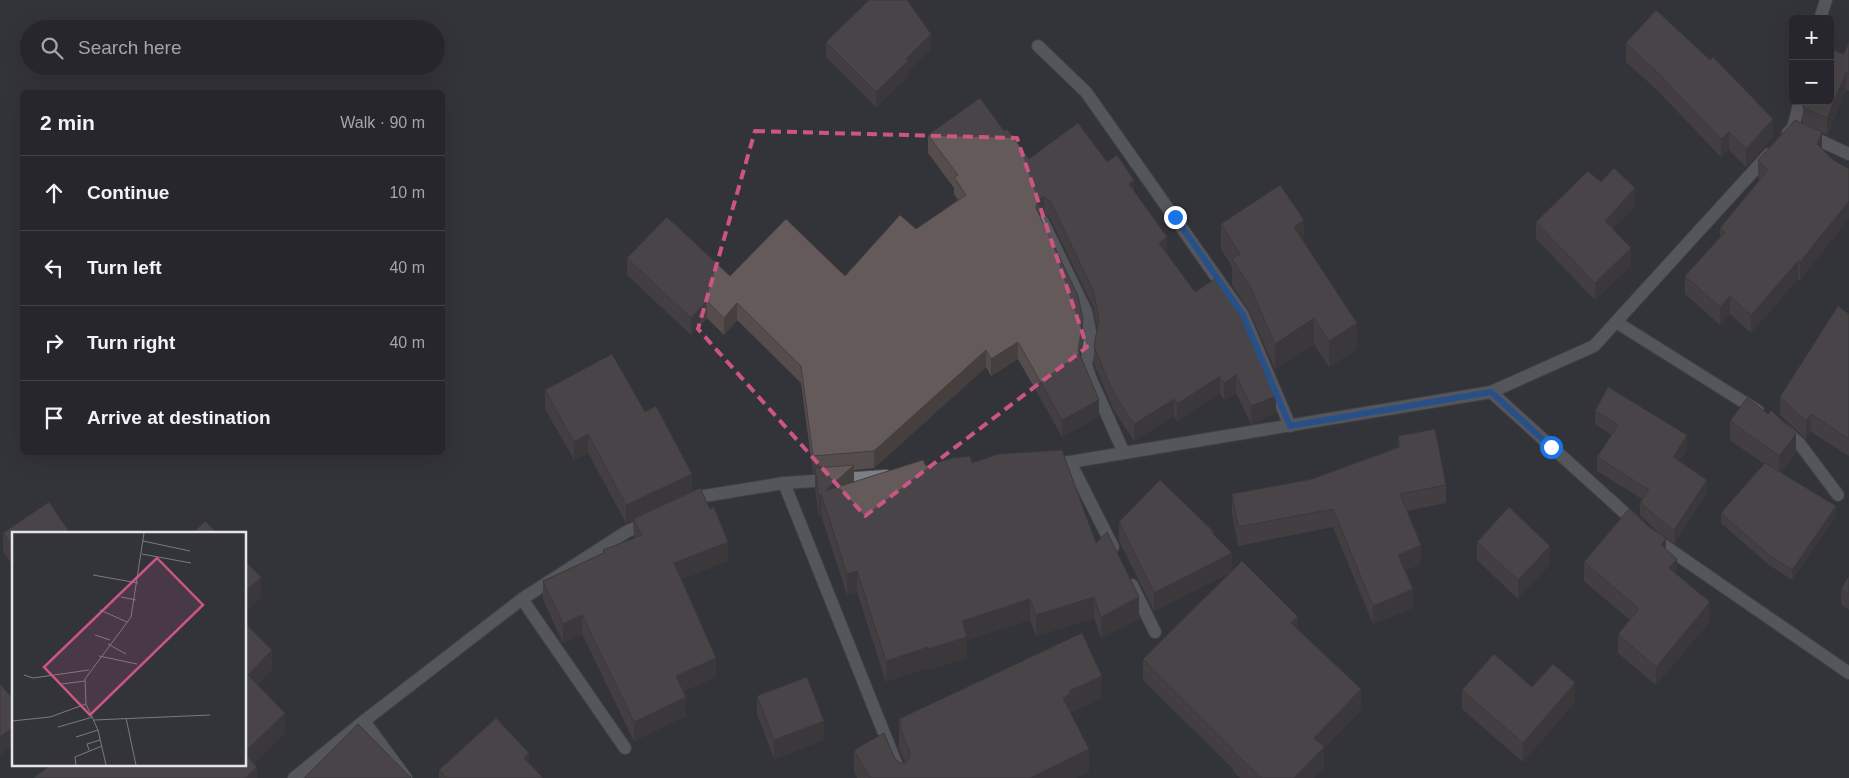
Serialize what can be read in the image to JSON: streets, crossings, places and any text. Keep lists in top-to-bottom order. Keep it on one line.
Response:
{"page":{"map_buttons":["+","−"],"search":"Search here","heading":["2 min","Walk · 90 m"],"list":[["Continue","10 m"],["Turn left","40 m"],["Turn right","40 m"],"Arrive at destination"]}}
